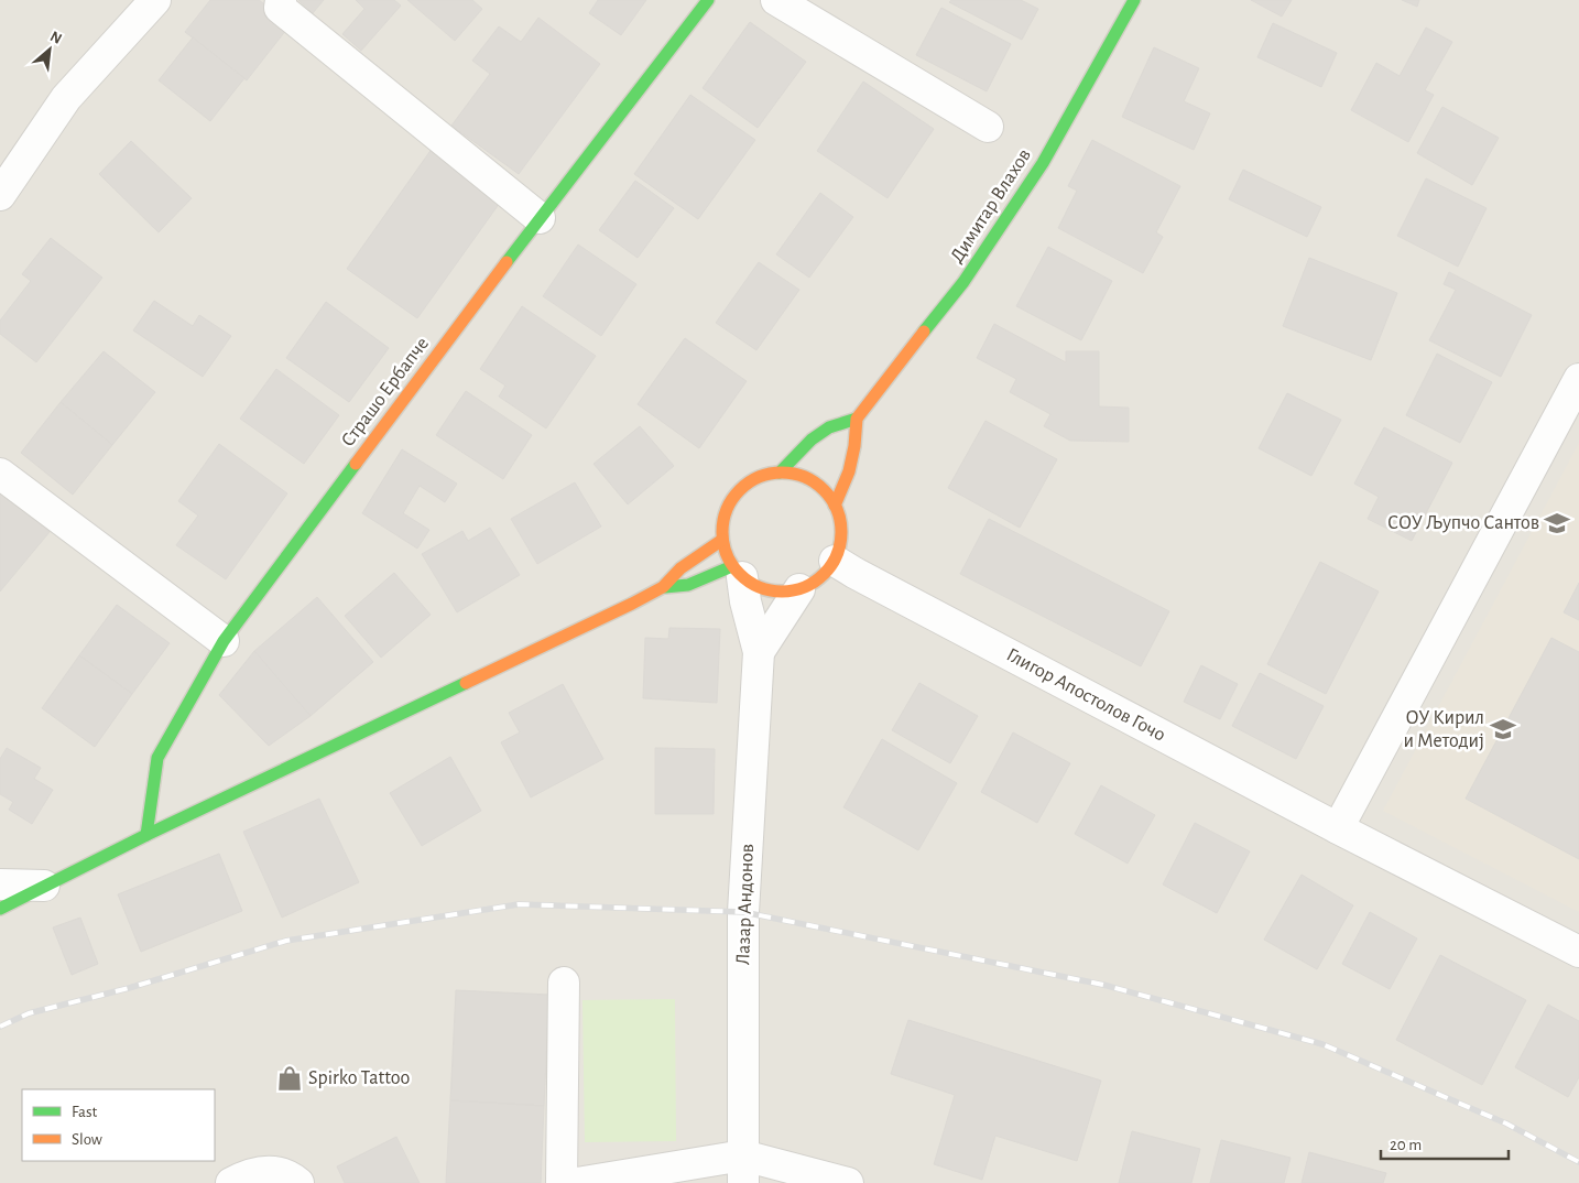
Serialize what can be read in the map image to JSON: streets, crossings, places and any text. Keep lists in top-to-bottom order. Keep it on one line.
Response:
{"streets":{"street":["Димитар Влахов","Страшо Ербапче","Глигор Апостолов Гочо","Лазар Андонов"]},"crossings":[["Димитар Влахов","Глигор Апостолов Гочо"],["Димитар Влахов","Лазар Андонов"],["Глигор Апостолов Гочо","Лазар Андонов"]],"places":{"school or university":["СОУ Љупчо Сантов","ОУ Кирил и Методиј"],"shop":["Spirko Tattoo"]},"legend":["Fast","Slow"],"scale_bar":"20 m","north":"top right"}
